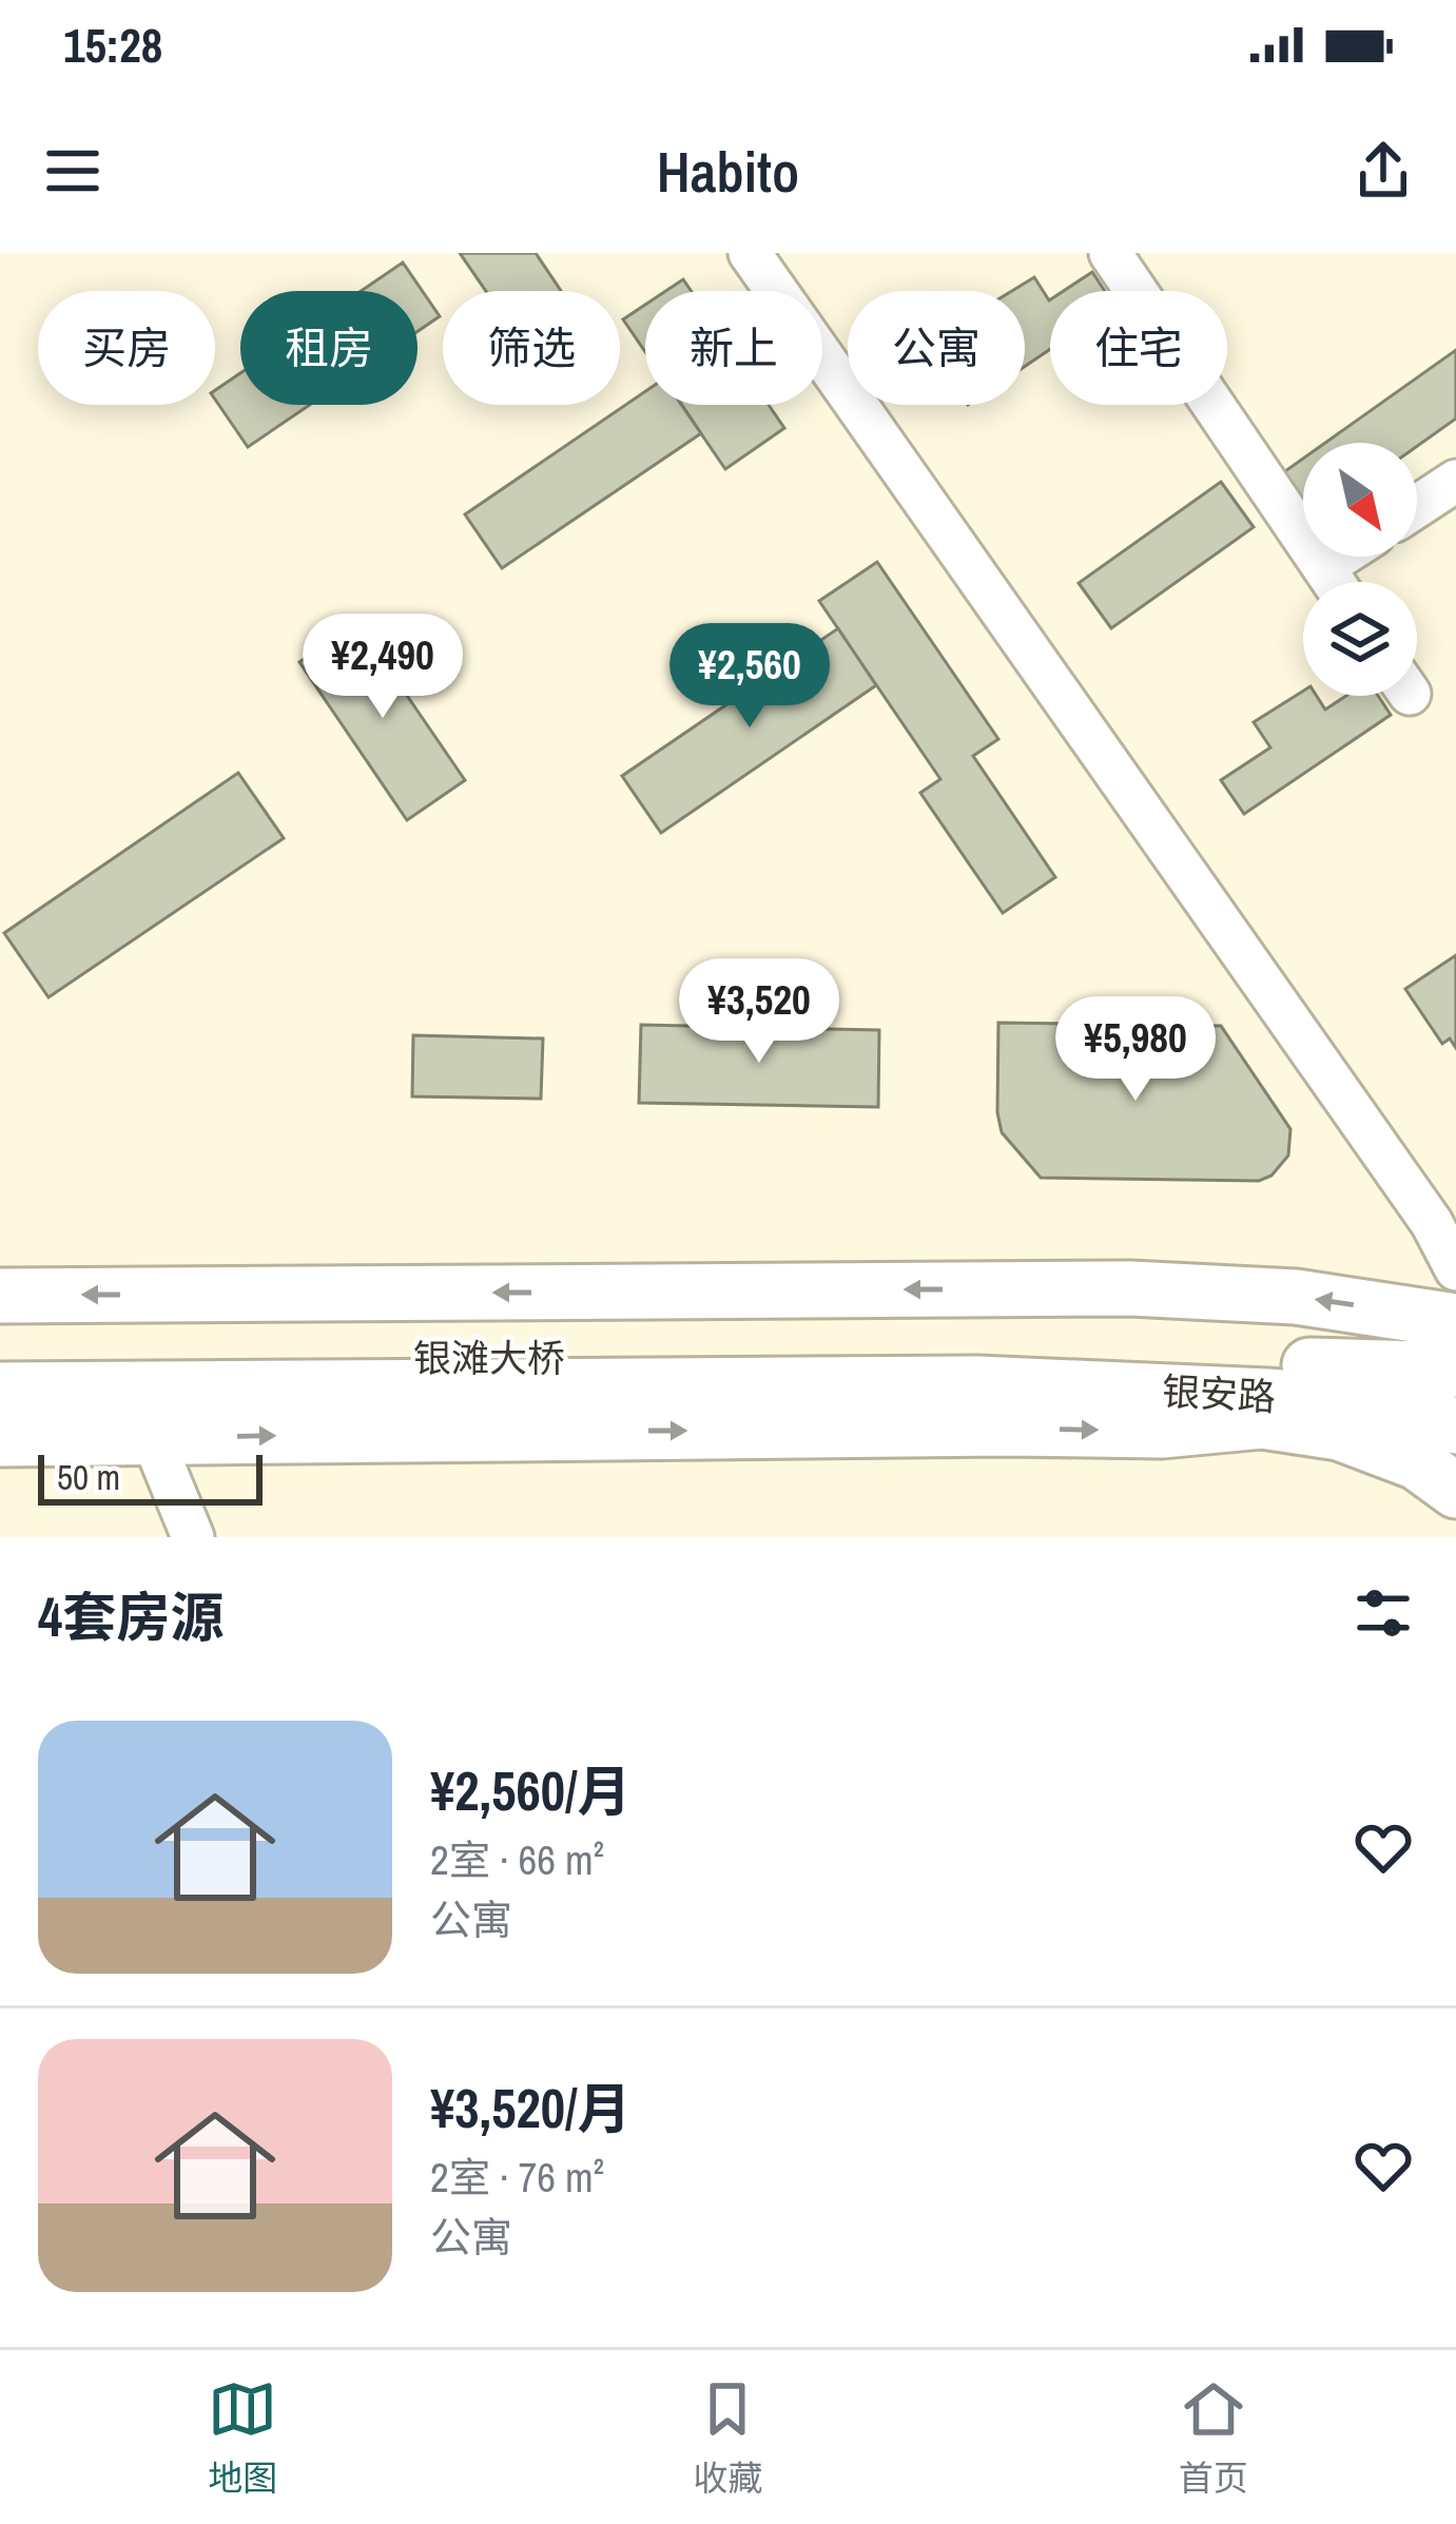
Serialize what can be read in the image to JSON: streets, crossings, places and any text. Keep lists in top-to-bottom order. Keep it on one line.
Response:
{"streets":{"main road":["银滩大桥","银安路"]},"crossings":[["银滩大桥","银安路"]],"scale_bar":"50 m","north":"bottom right","page":{"status":"15:28","header":"Habito","chip":["买房","租房","筛选","新上","公寓","住宅"],"price":["¥2,490","¥2,560","¥3,520","¥5,980"],"scale":"50 m","heading":"4套房源","list":[{"name":"¥2,560/月","note":"2室 · 66 m² · 公寓"},{"name":"¥3,520/月","note":"2室 · 76 m² · 公寓"}],"tabs":["地图","收藏","首页"]}}
